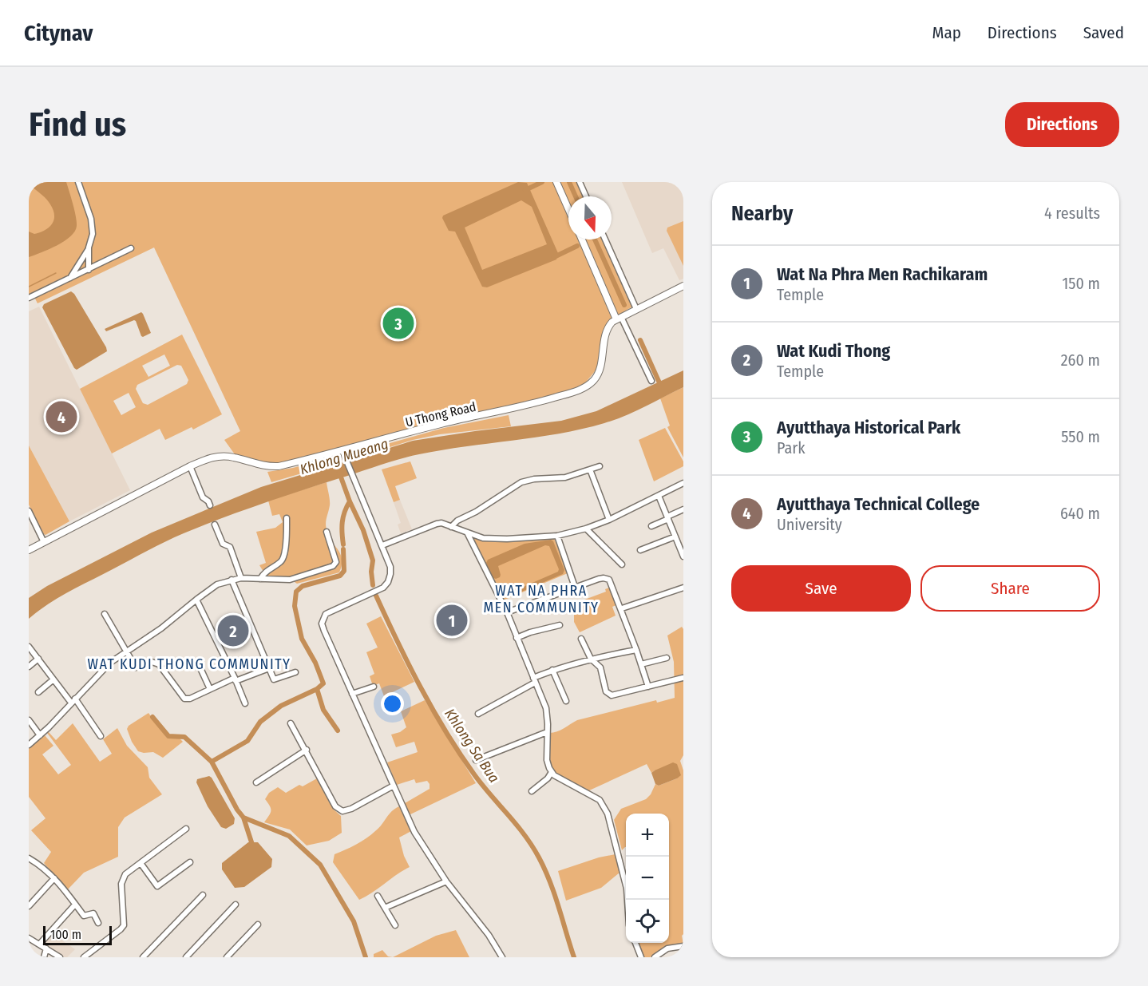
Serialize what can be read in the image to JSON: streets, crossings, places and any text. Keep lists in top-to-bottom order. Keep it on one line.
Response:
{"streets":{"main road":["U Thong Road"]},"districts":["WAT NA PHRA MEN COMMUNITY","WAT KUDI THONG COMMUNITY"],"water":["Khlong Mueang","Khlong Sa Bua"],"scale_bar":"100 m","north":"bottom","page":{"header":"Citynav","nav":["Map","Directions","Saved"],"buttons":["Directions",["Save","Share"]],"title":"Find us","heading":["Nearby","4 results"],"list":[{"mark":"1","name":"Wat Na Phra Men Rachikaram","note":"Temple","value":"150 m"},{"mark":"2","name":"Wat Kudi Thong","note":"Temple","value":"260 m"},{"mark":"3","name":"Ayutthaya Historical Park","note":"Park","value":"550 m"},{"mark":"4","name":"Ayutthaya Technical College","note":"University","value":"640 m"}],"pins":["3","4","1","2"],"map_buttons":["+","−"],"scale":"100 m"}}
